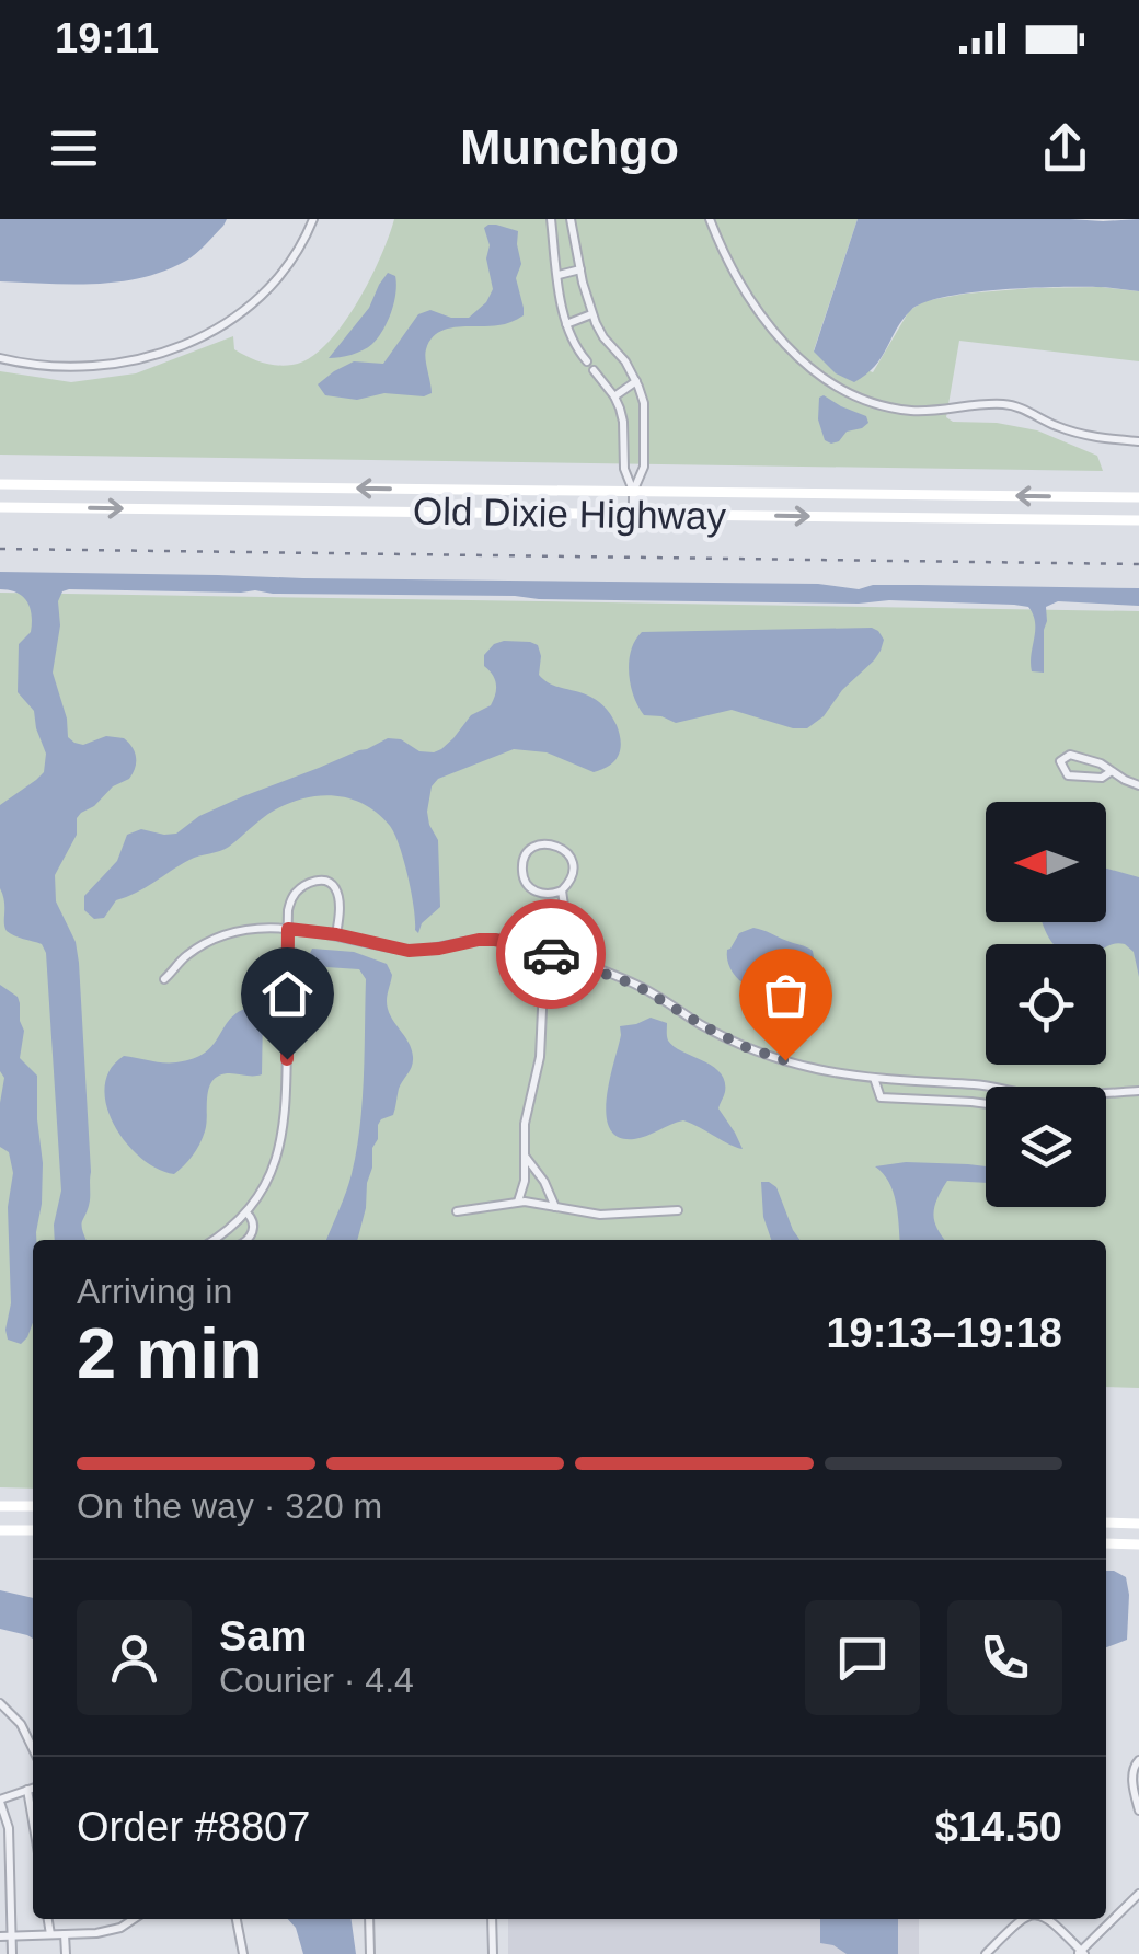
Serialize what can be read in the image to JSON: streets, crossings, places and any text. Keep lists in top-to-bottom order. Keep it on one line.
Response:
{"streets":{"main road":["Old Dixie Highway"]},"north":"left","page":{"status":"19:11","header":"Munchgo","heading":["2 min","Arriving in","19:13–19:18"],"panel":["Sam","Courier · 4.4","Order #8807","$14.50"],"bar":"On the way · 320 m"}}
